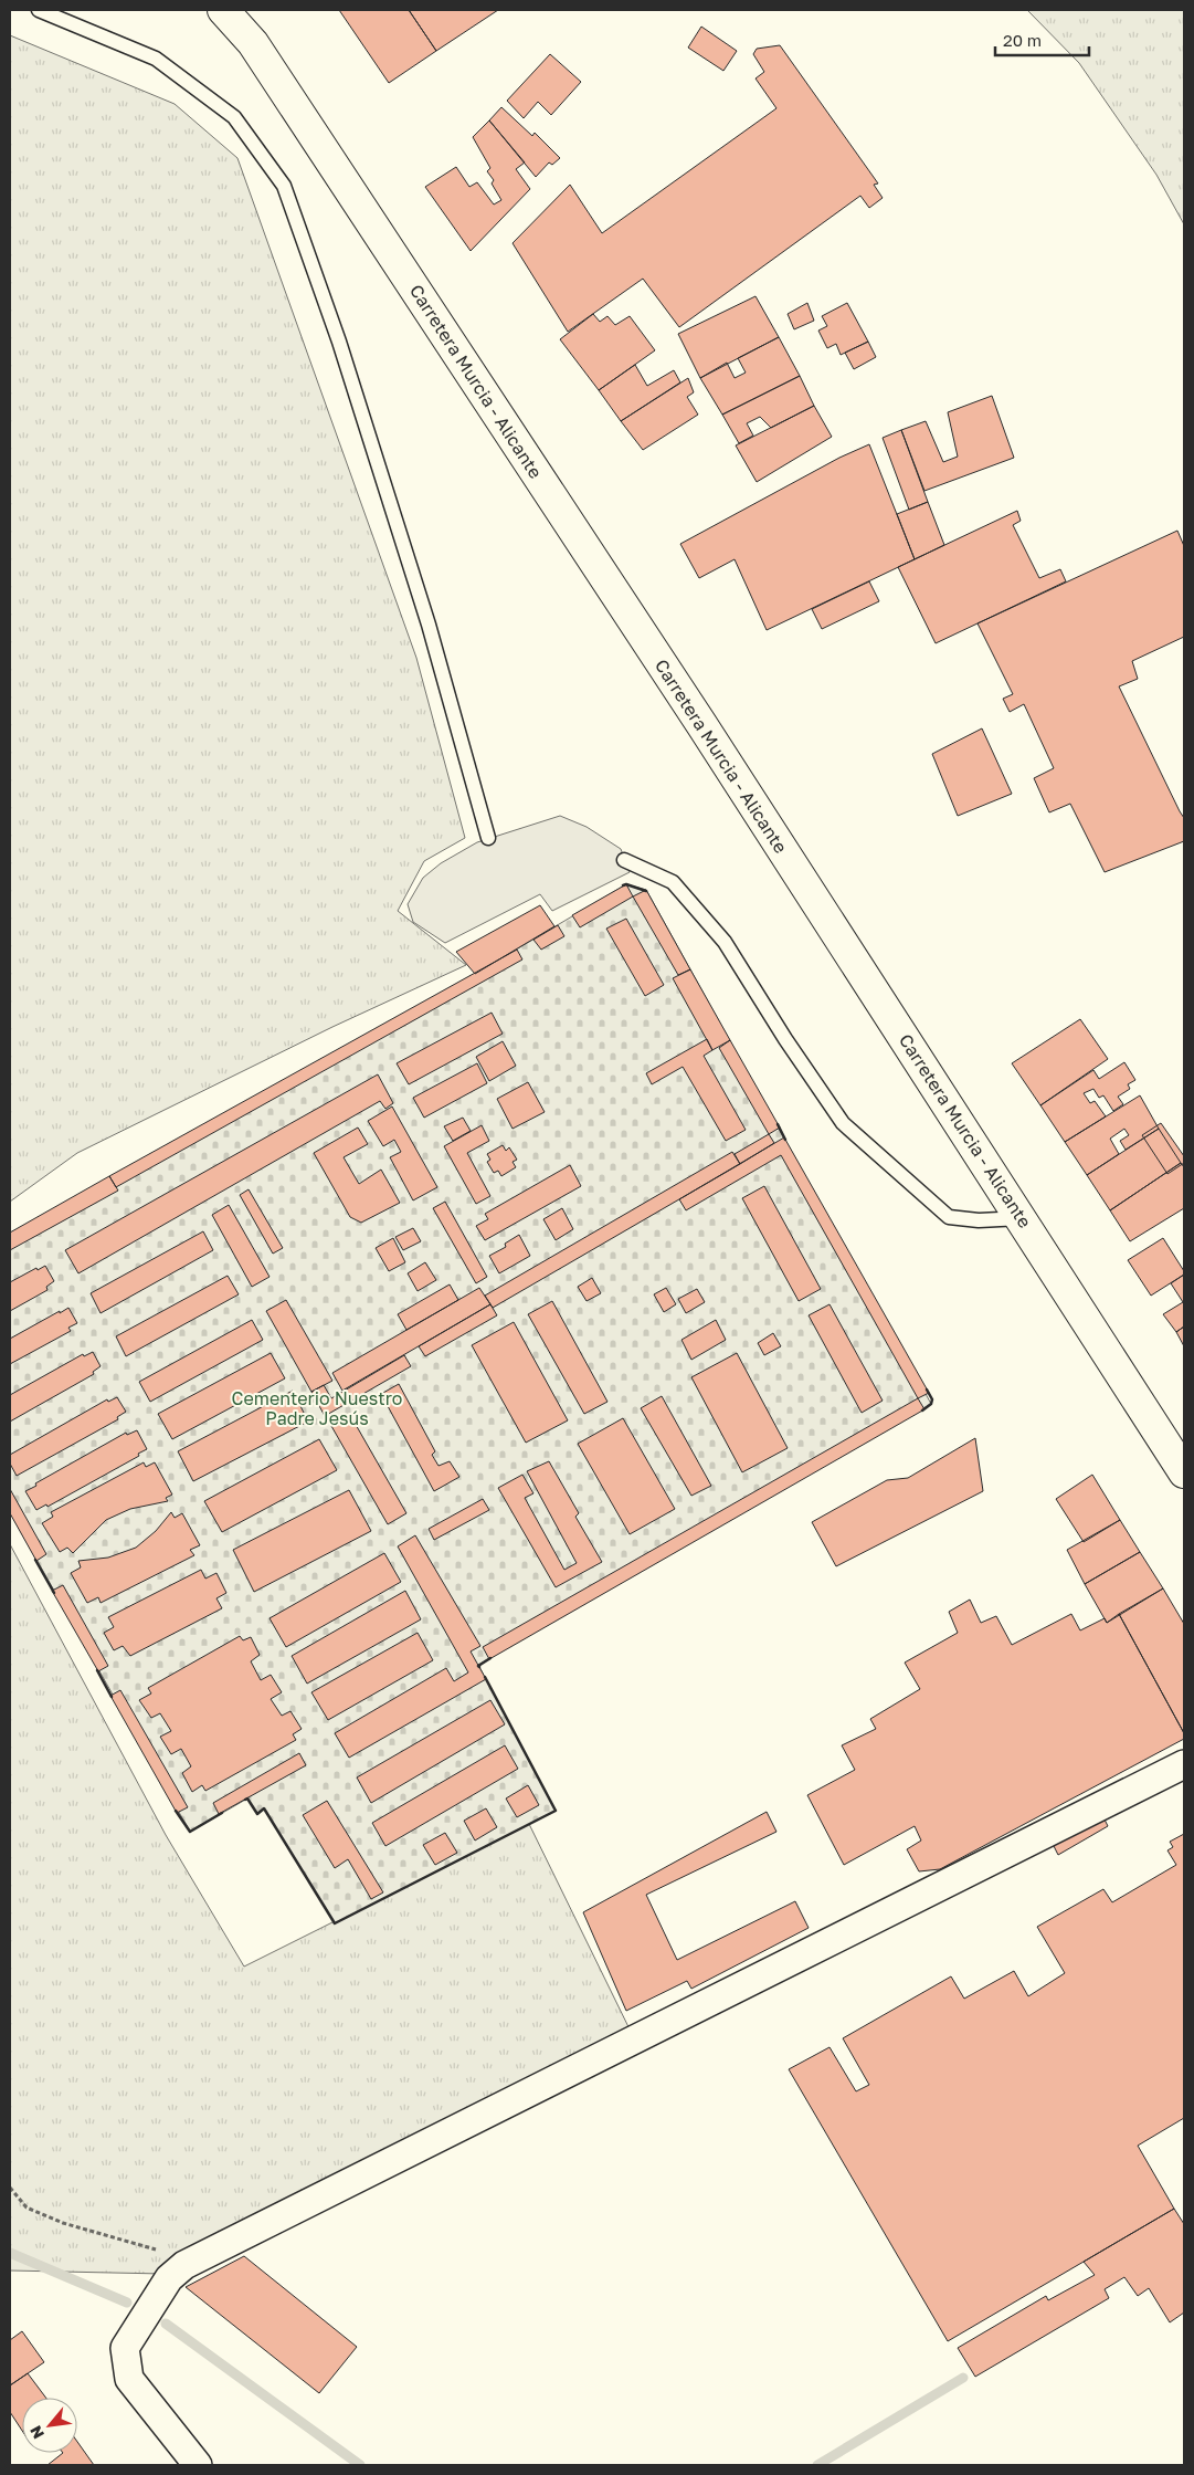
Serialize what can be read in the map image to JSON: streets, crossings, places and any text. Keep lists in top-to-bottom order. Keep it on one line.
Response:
{"streets":{"highway":["Carretera Murcia - Alicante"]},"parks":["Cementerio Nuestro Padre Jesús"],"scale_bar":"20 m","north":"bottom left"}
